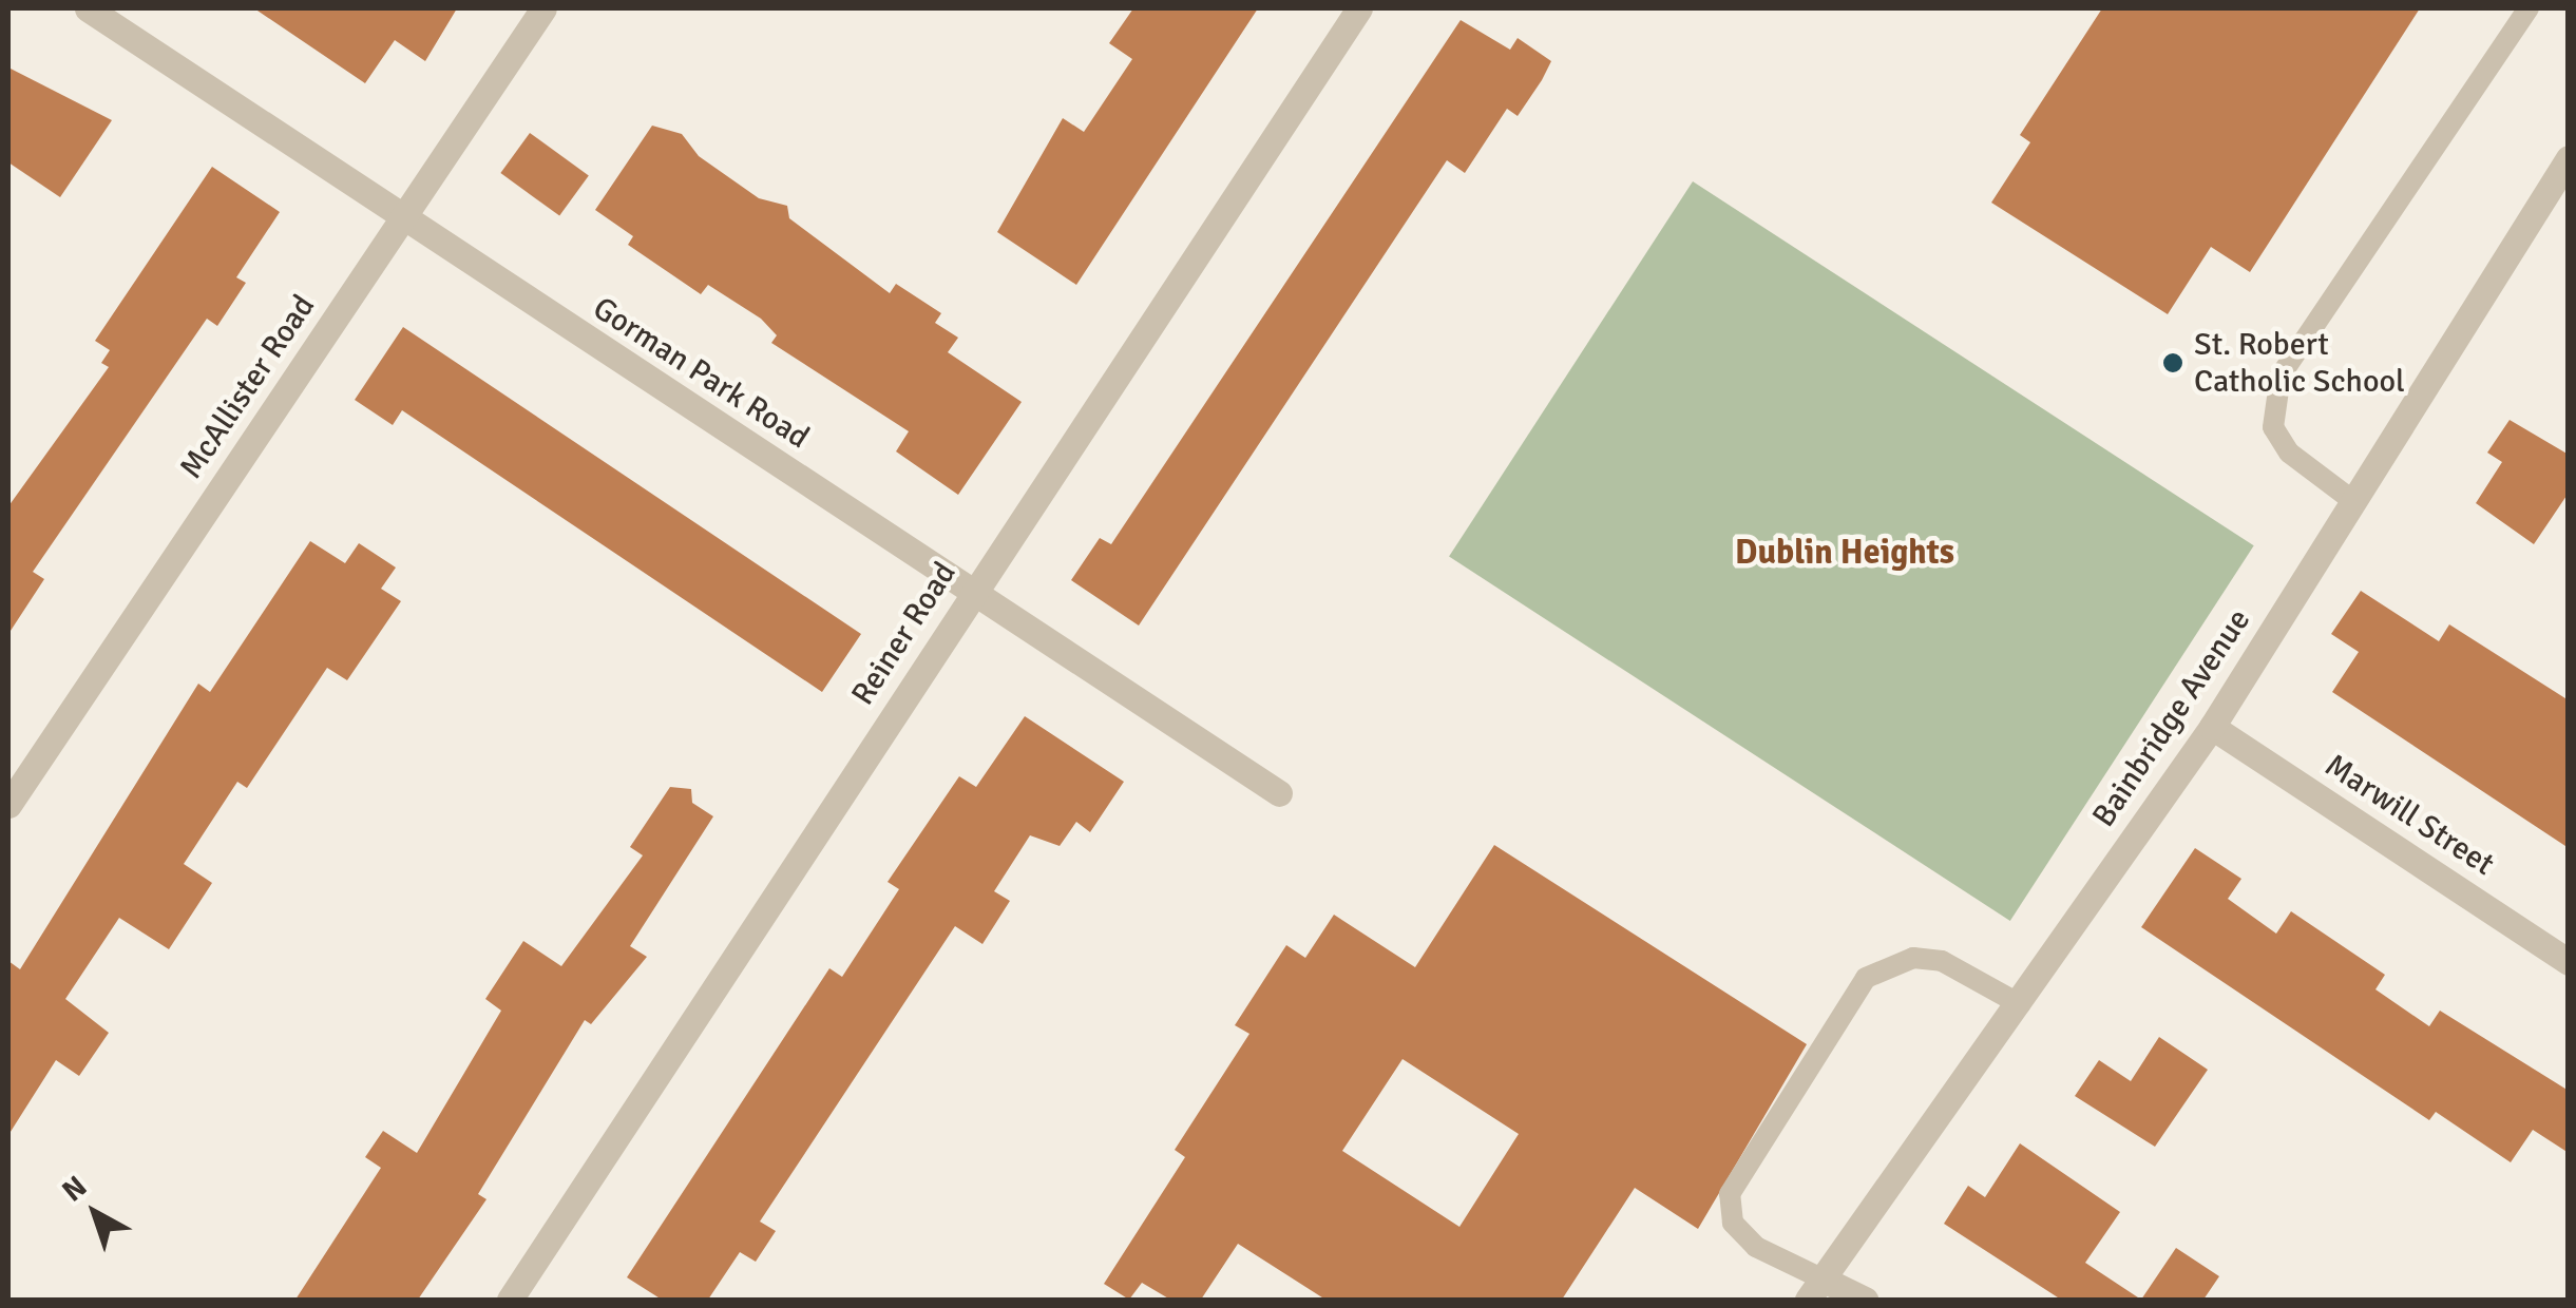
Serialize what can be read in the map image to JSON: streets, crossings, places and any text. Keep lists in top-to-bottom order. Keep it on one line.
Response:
{"streets":{"street":["Gorman Park Road","McAllister Road","Reiner Road","Bainbridge Avenue","Marwill Street"]},"crossings":[["Gorman Park Road","McAllister Road"],["Gorman Park Road","Reiner Road"],["Bainbridge Avenue","Marwill Street"]],"districts":["Dublin Heights"],"places":["St. Robert Catholic School"],"north":"top left"}
